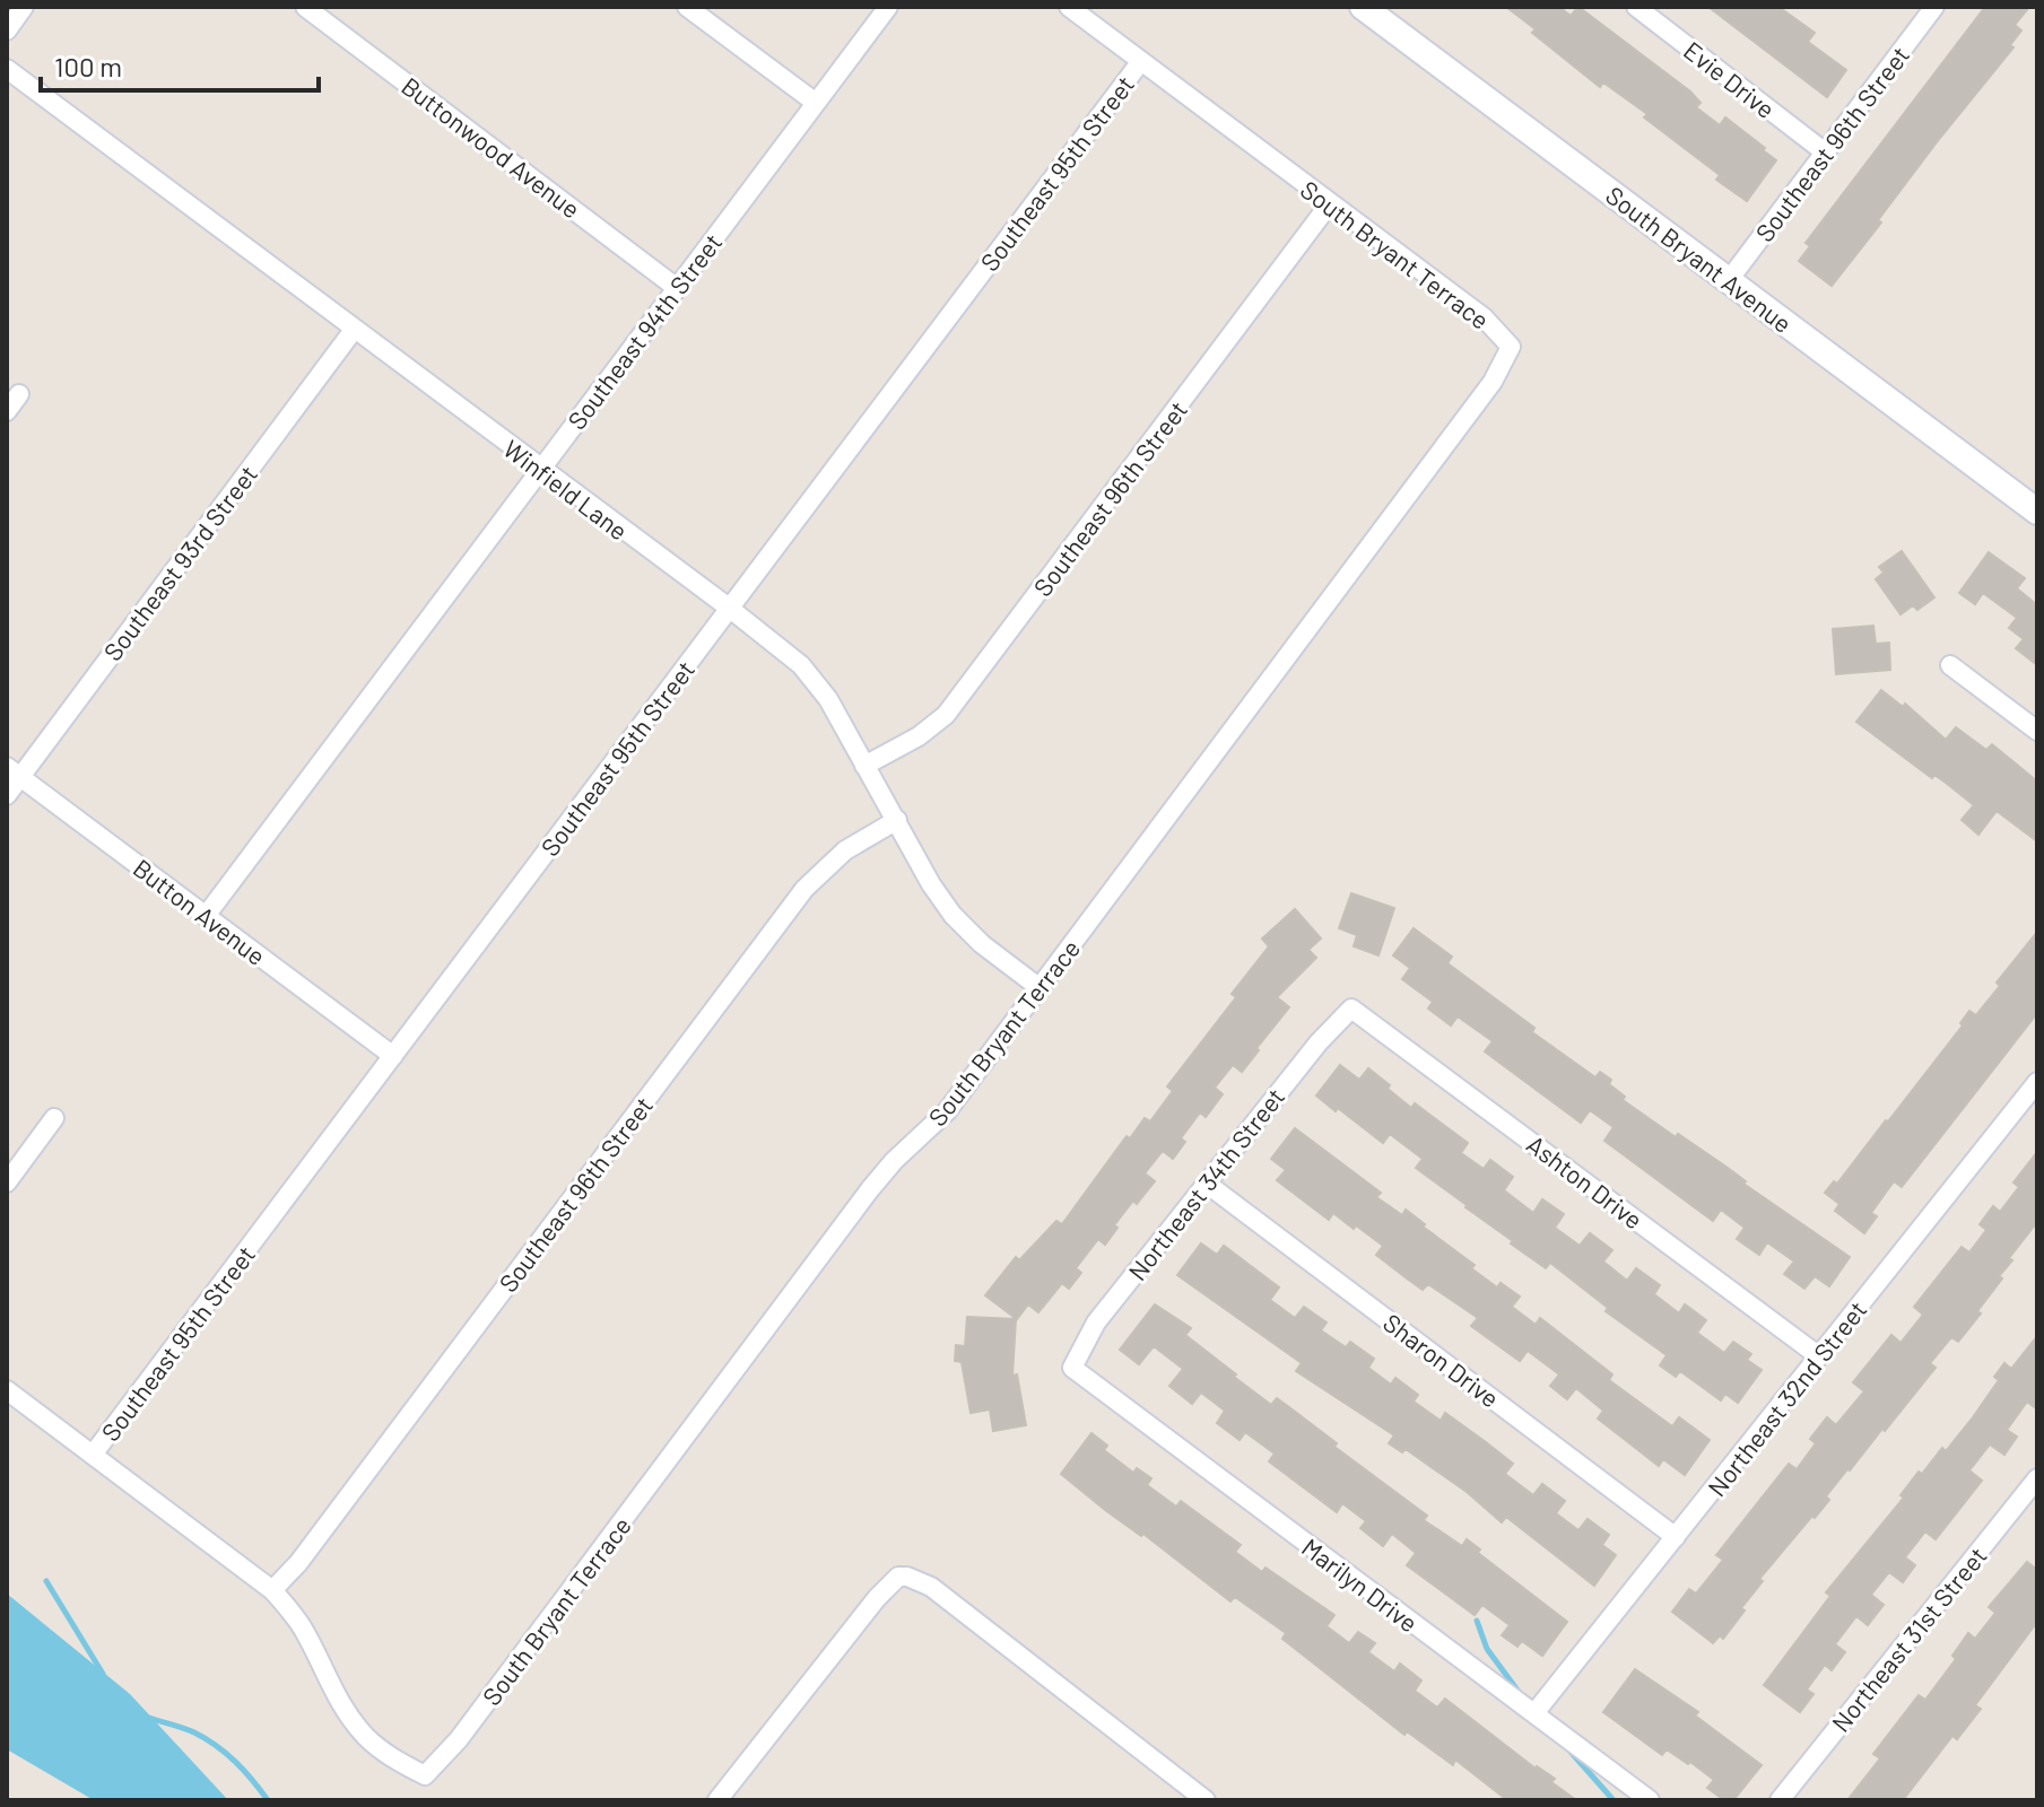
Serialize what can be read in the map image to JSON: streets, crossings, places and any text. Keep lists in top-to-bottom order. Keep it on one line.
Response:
{"streets":{"street":["Evie Drive","Southeast 96th Street","Buttonwood Avenue","Southeast 95th Street","South Bryant Terrace","South Bryant Avenue","Southeast 94th Street","Winfield Lane","Southeast 93rd Street","Button Avenue","Ashton Drive","Northeast 34th Street","Sharon Drive","Northeast 32nd Street","Marilyn Drive","Northeast 31st Street"]},"crossings":[["Evie Drive","Southeast 96th Street"],["Southeast 96th Street","South Bryant Terrace"],["Southeast 96th Street","South Bryant Avenue"],["Southeast 96th Street","Winfield Lane"],["Buttonwood Avenue","Southeast 94th Street"],["Southeast 95th Street","South Bryant Terrace"],["Southeast 95th Street","Winfield Lane"],["Southeast 95th Street","Button Avenue"],["South Bryant Terrace","Winfield Lane"],["Southeast 94th Street","Winfield Lane"],["Southeast 94th Street","Button Avenue"],["Winfield Lane","Southeast 93rd Street"],["Southeast 93rd Street","Button Avenue"],["Ashton Drive","Northeast 34th Street"],["Ashton Drive","Northeast 32nd Street"],["Northeast 34th Street","Sharon Drive"],["Northeast 34th Street","Marilyn Drive"],["Sharon Drive","Northeast 32nd Street"],["Northeast 32nd Street","Marilyn Drive"]],"scale_bar":"100 m"}
